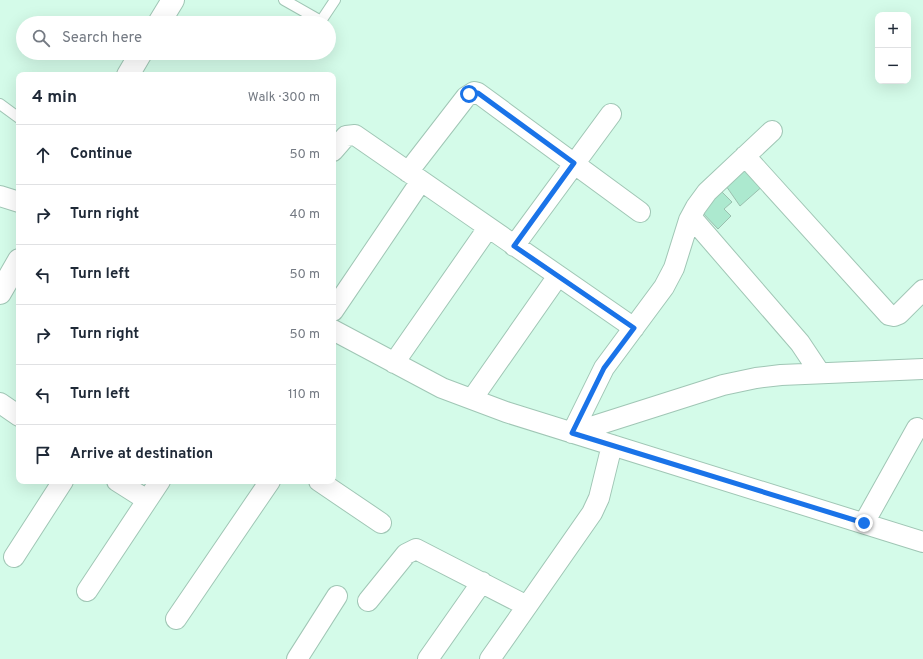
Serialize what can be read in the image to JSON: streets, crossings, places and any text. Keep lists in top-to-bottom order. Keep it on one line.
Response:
{"page":{"map_buttons":["+","−"],"search":"Search here","heading":["4 min","Walk · 300 m"],"list":[["Continue","50 m"],["Turn right","40 m"],["Turn left","50 m"],["Turn right","50 m"],["Turn left","110 m"],"Arrive at destination"]}}
